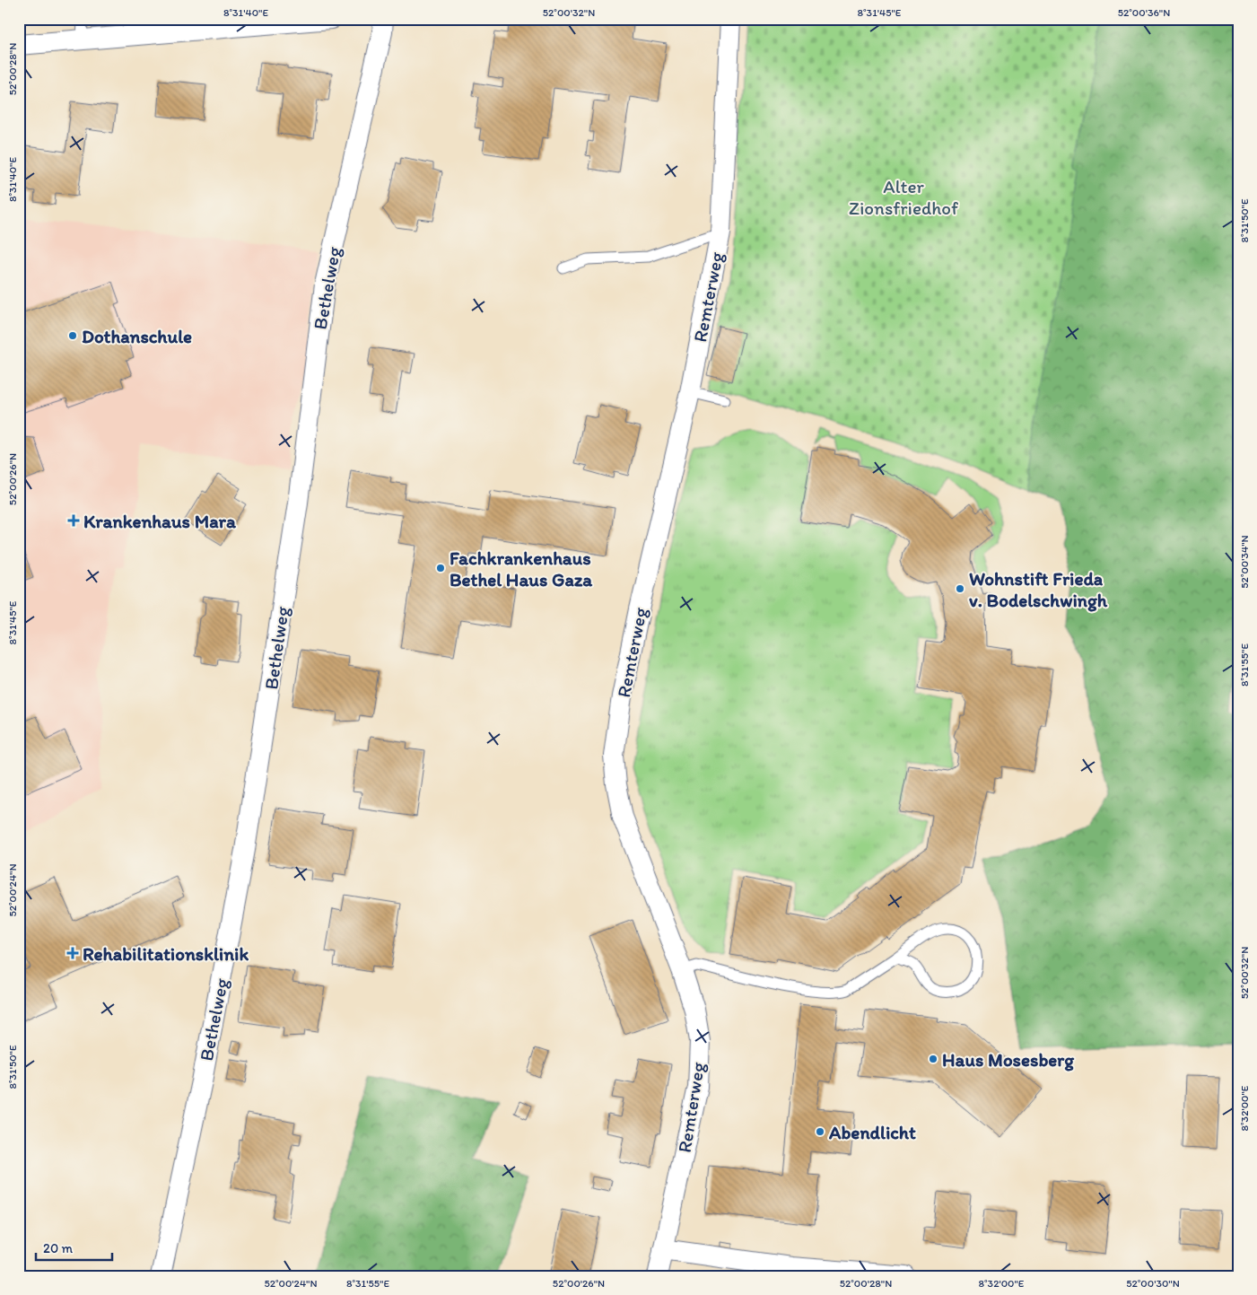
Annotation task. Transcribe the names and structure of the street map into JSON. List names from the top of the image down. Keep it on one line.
{"streets":{"street":["Bethelweg","Remterweg"]},"parks":["Alter Zionsfriedhof"],"places":{"other":["Dothanschule","Fachkrankenhaus Bethel Haus Gaza","Wohnstift Frieda v. Bodelschwingh","Haus Mosesberg","Abendlicht"],"health":["Krankenhaus Mara","Rehabilitationsklinik"]},"scale_bar":"20 m","coordinates":["8°31'40\"E","52°00'32\"N","8°31'45\"E","52°00'36\"N","52°00'28\"N","8°31'50\"E","52°00'26\"N","52°00'34\"N","8°31'55\"E","52°00'24\"N","8°32'00\"E","52°00'30\"N"]}
